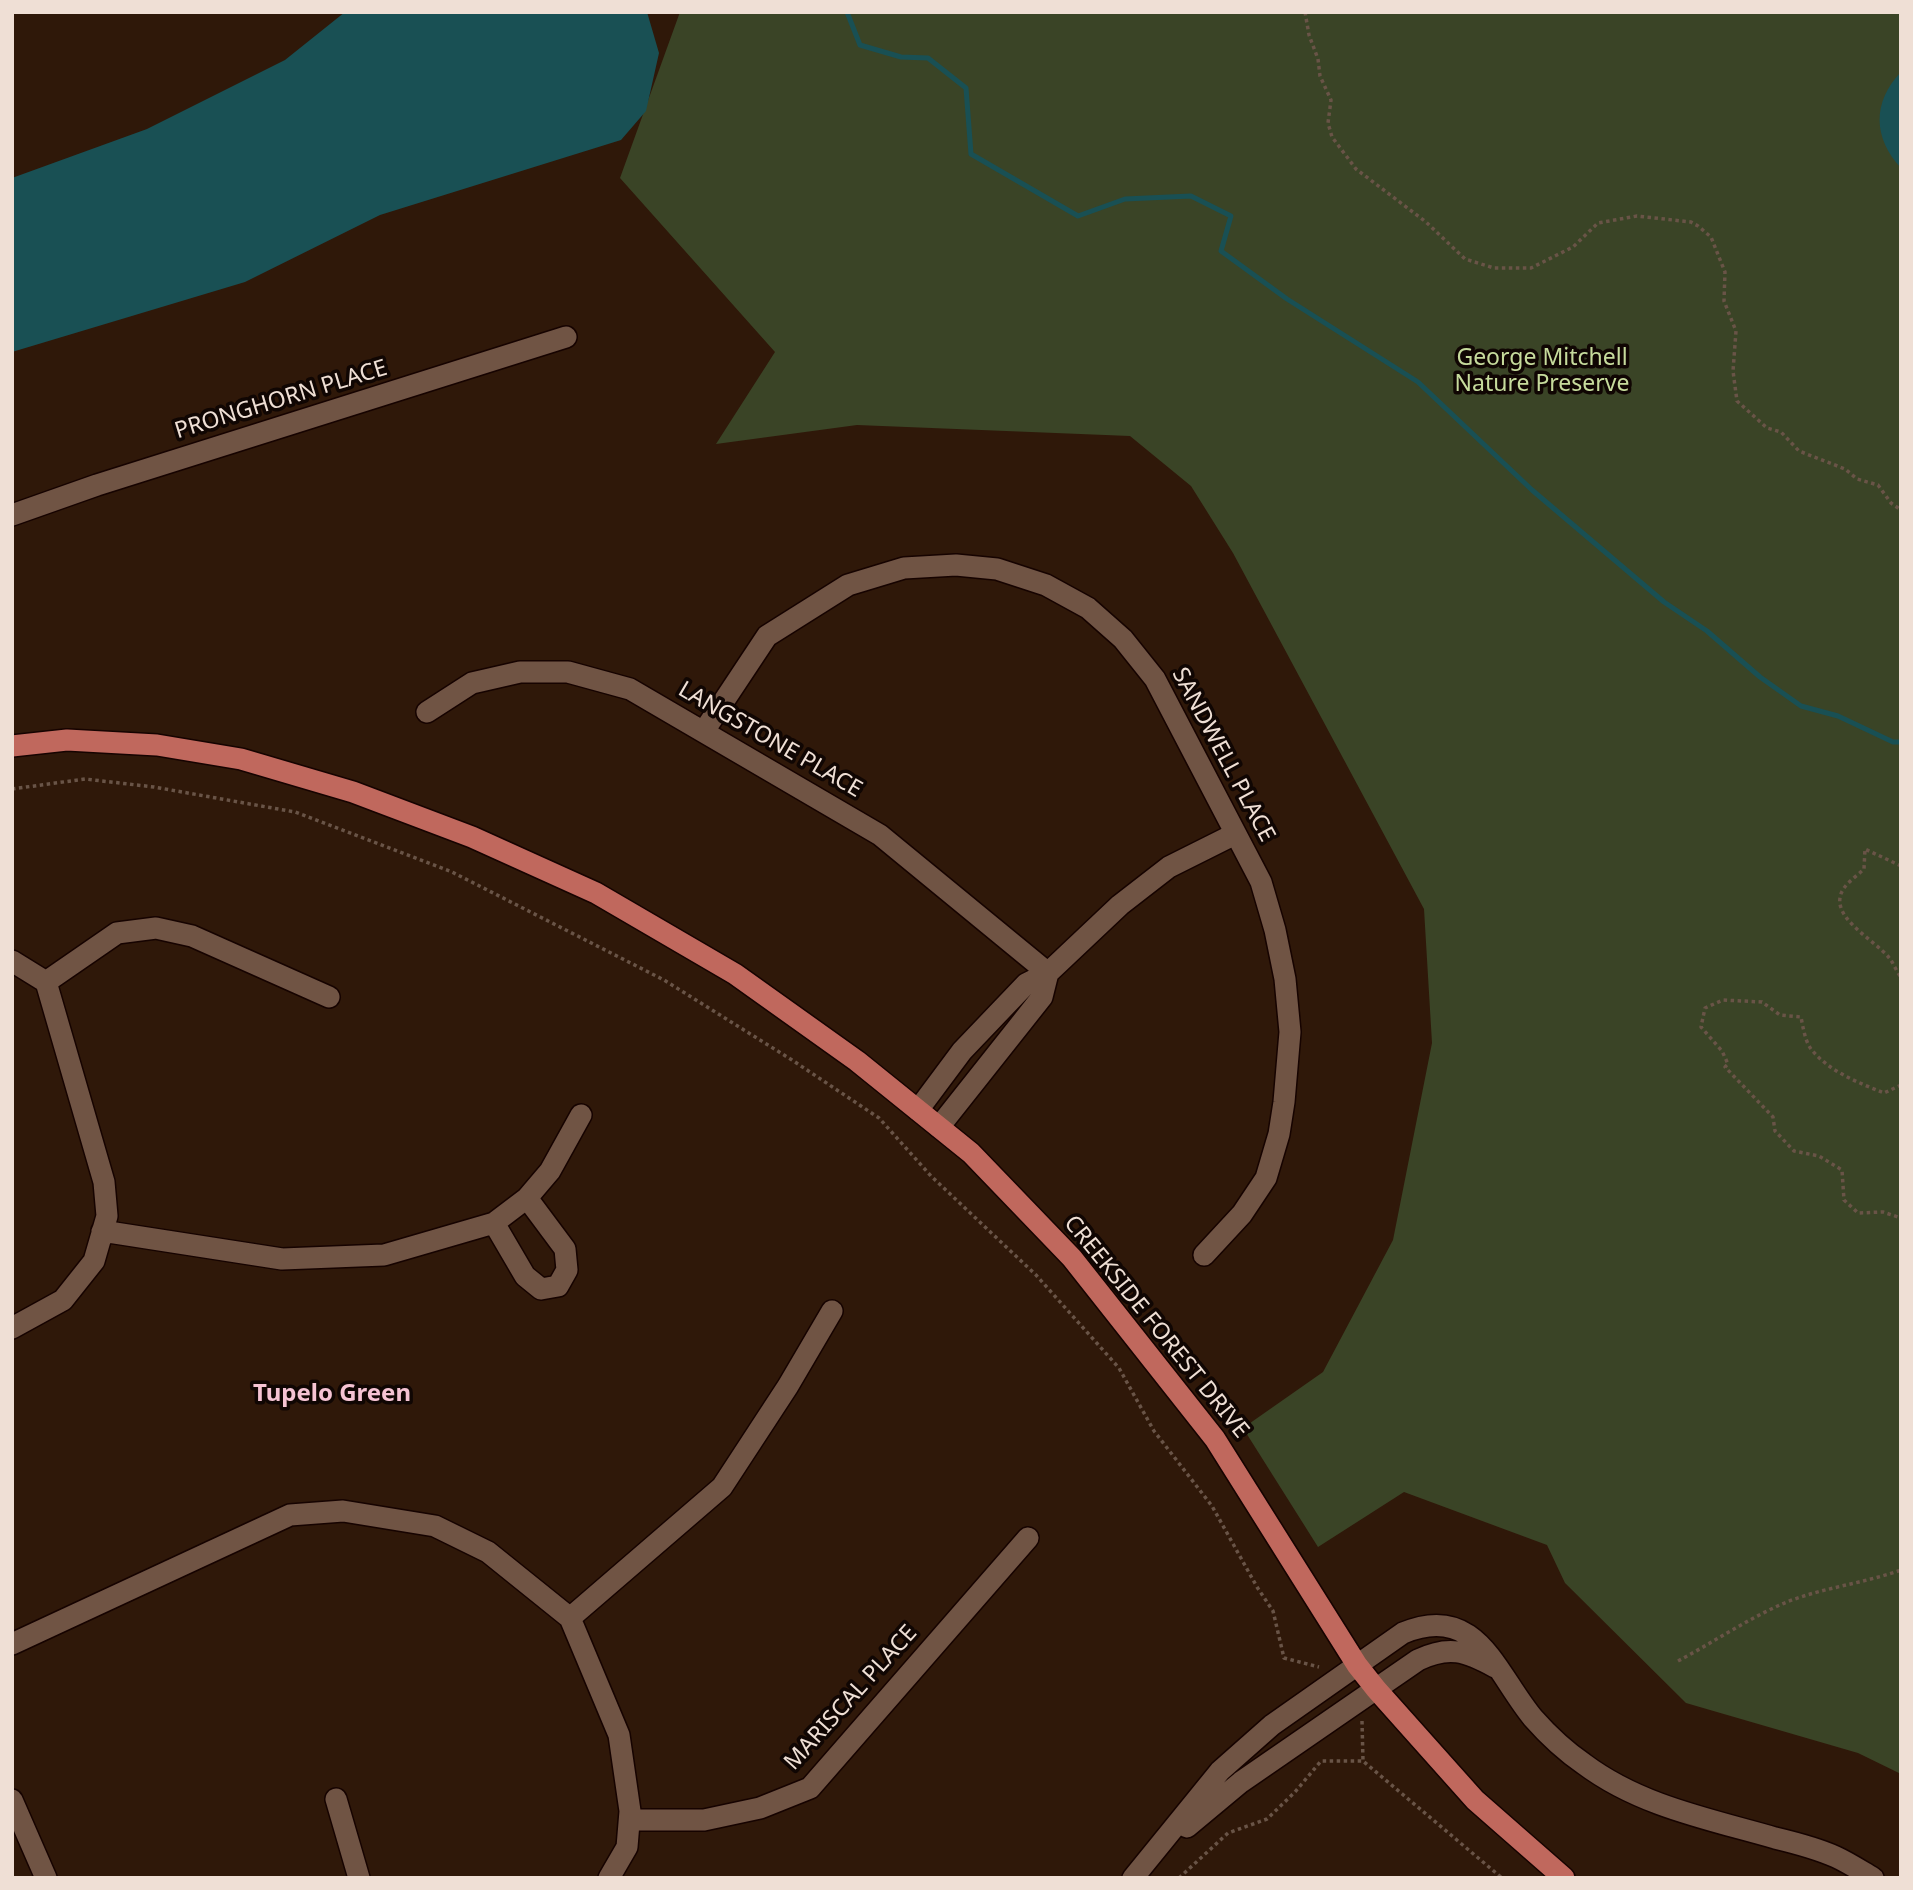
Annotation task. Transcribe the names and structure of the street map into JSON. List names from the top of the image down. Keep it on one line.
{"streets":{"main road":["CREEKSIDE FOREST DRIVE"],"street":["PRONGHORN PLACE","LANGSTONE PLACE","SANDWELL PLACE","MARISCAL PLACE"]},"crossings":[["LANGSTONE PLACE","SANDWELL PLACE"]],"districts":["Tupelo Green"],"parks":["George Mitchell Nature Preserve"]}
